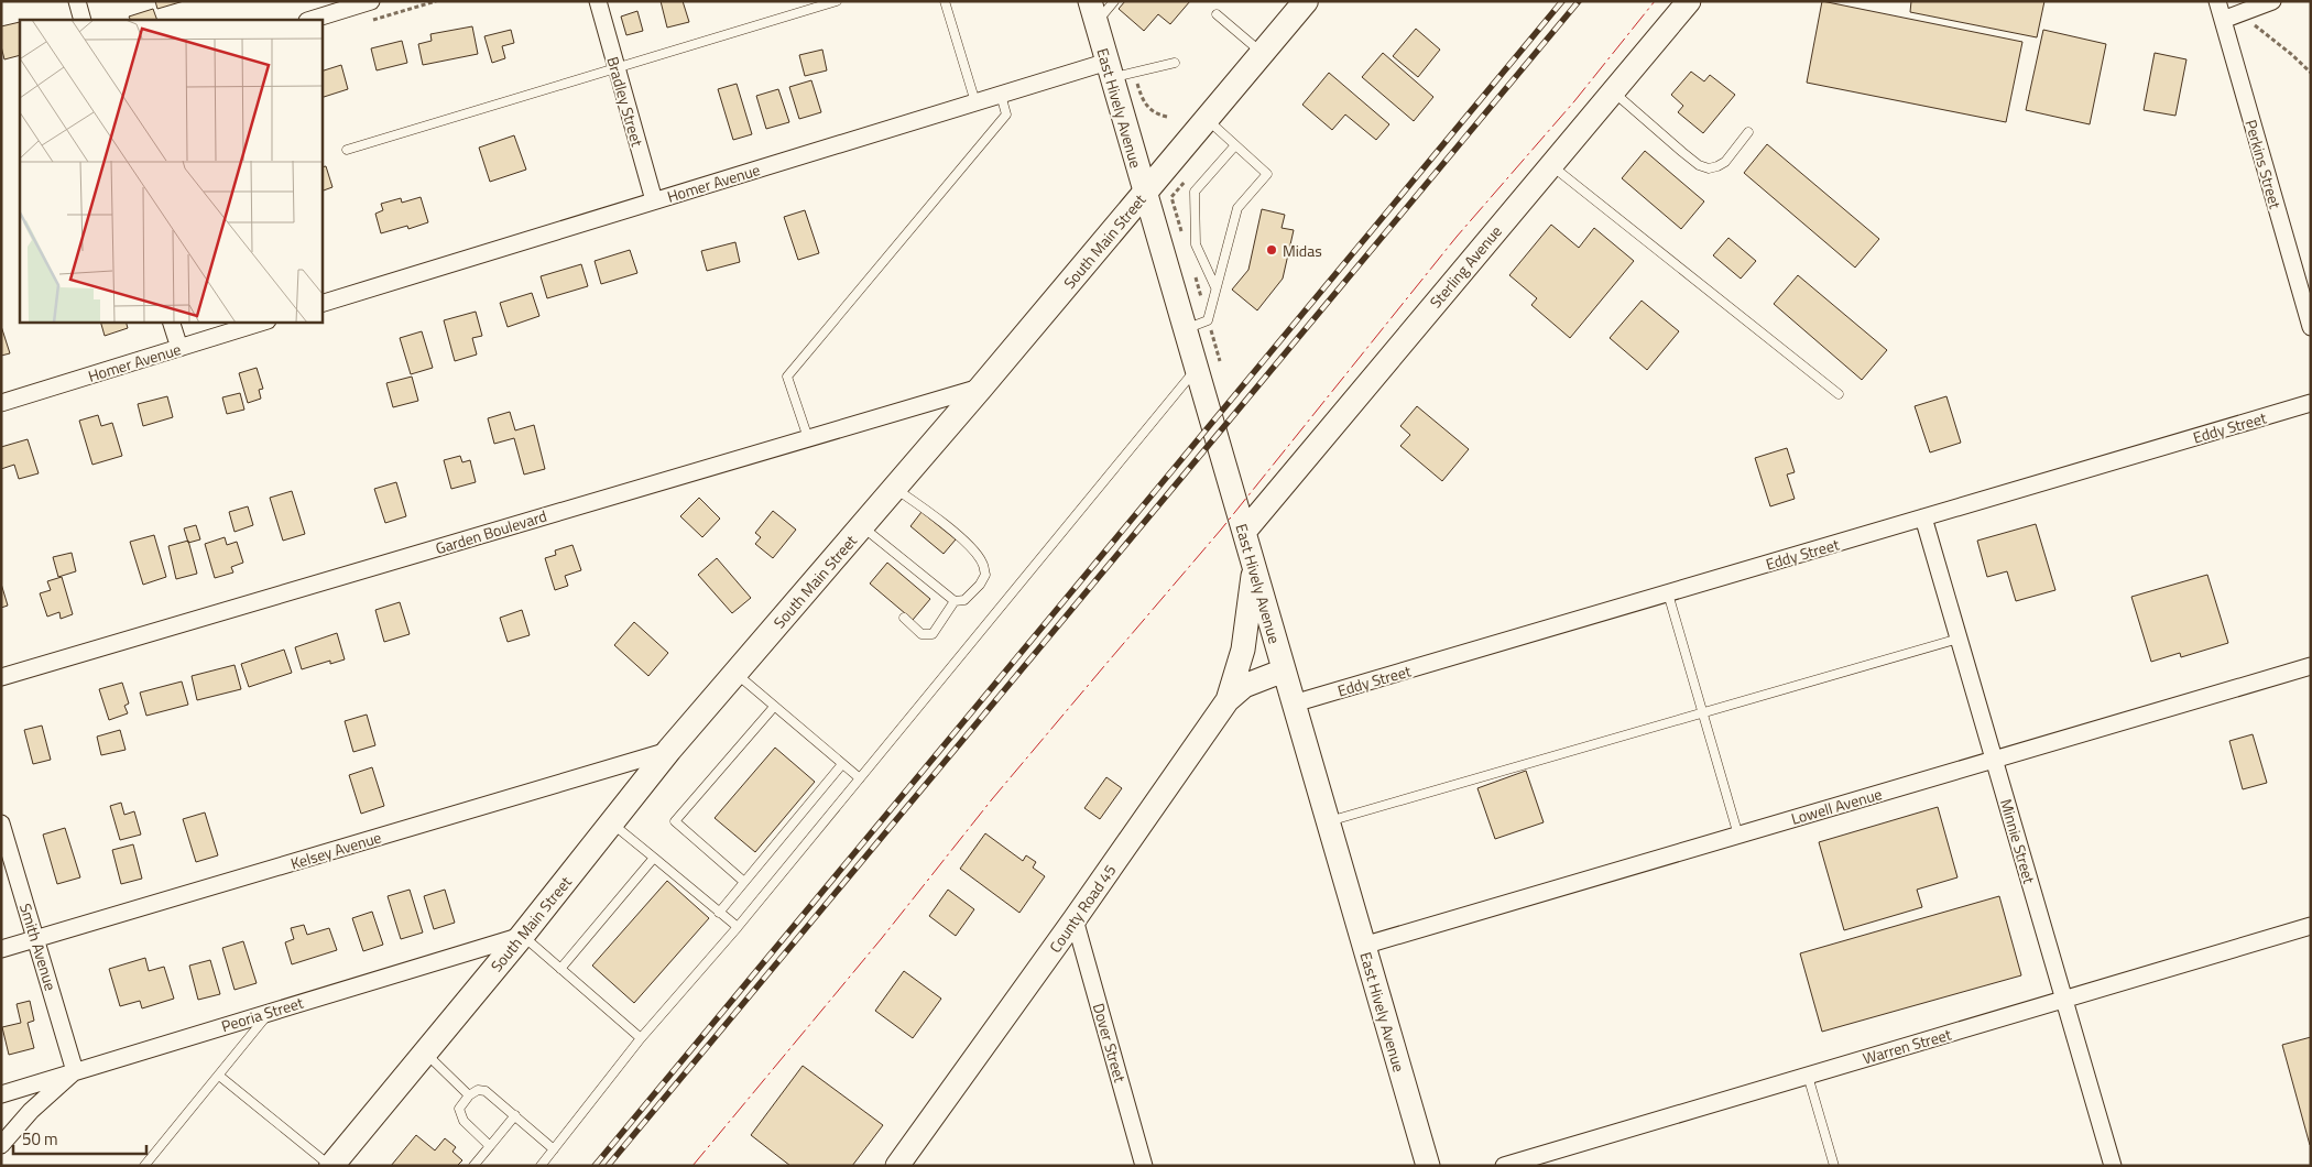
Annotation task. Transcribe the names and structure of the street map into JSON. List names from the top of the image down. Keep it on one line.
{"streets":{"main road":["South Main Street"],"street":["Bradley Street","East Hively Avenue","Perkins Street","Homer Avenue","Sterling Avenue","Eddy Street","Garden Boulevard","Lowell Avenue","Minnie Street","Kelsey Avenue","County Road 45","Smith Avenue","Peoria Street","Dover Street","Warren Street"]},"crossings":[["Bradley Street","Homer Avenue"],["East Hively Avenue","Homer Avenue"],["East Hively Avenue","South Main Street"],["East Hively Avenue","Sterling Avenue"],["East Hively Avenue","Eddy Street"],["East Hively Avenue","Lowell Avenue"],["East Hively Avenue","County Road 45"],["South Main Street","Garden Boulevard"],["South Main Street","Kelsey Avenue"],["South Main Street","Peoria Street"],["Eddy Street","Minnie Street"],["Lowell Avenue","Minnie Street"],["Minnie Street","Warren Street"],["Kelsey Avenue","Smith Avenue"],["County Road 45","Dover Street"],["Smith Avenue","Peoria Street"]],"places":["Midas"],"scale_bar":"50 m"}
